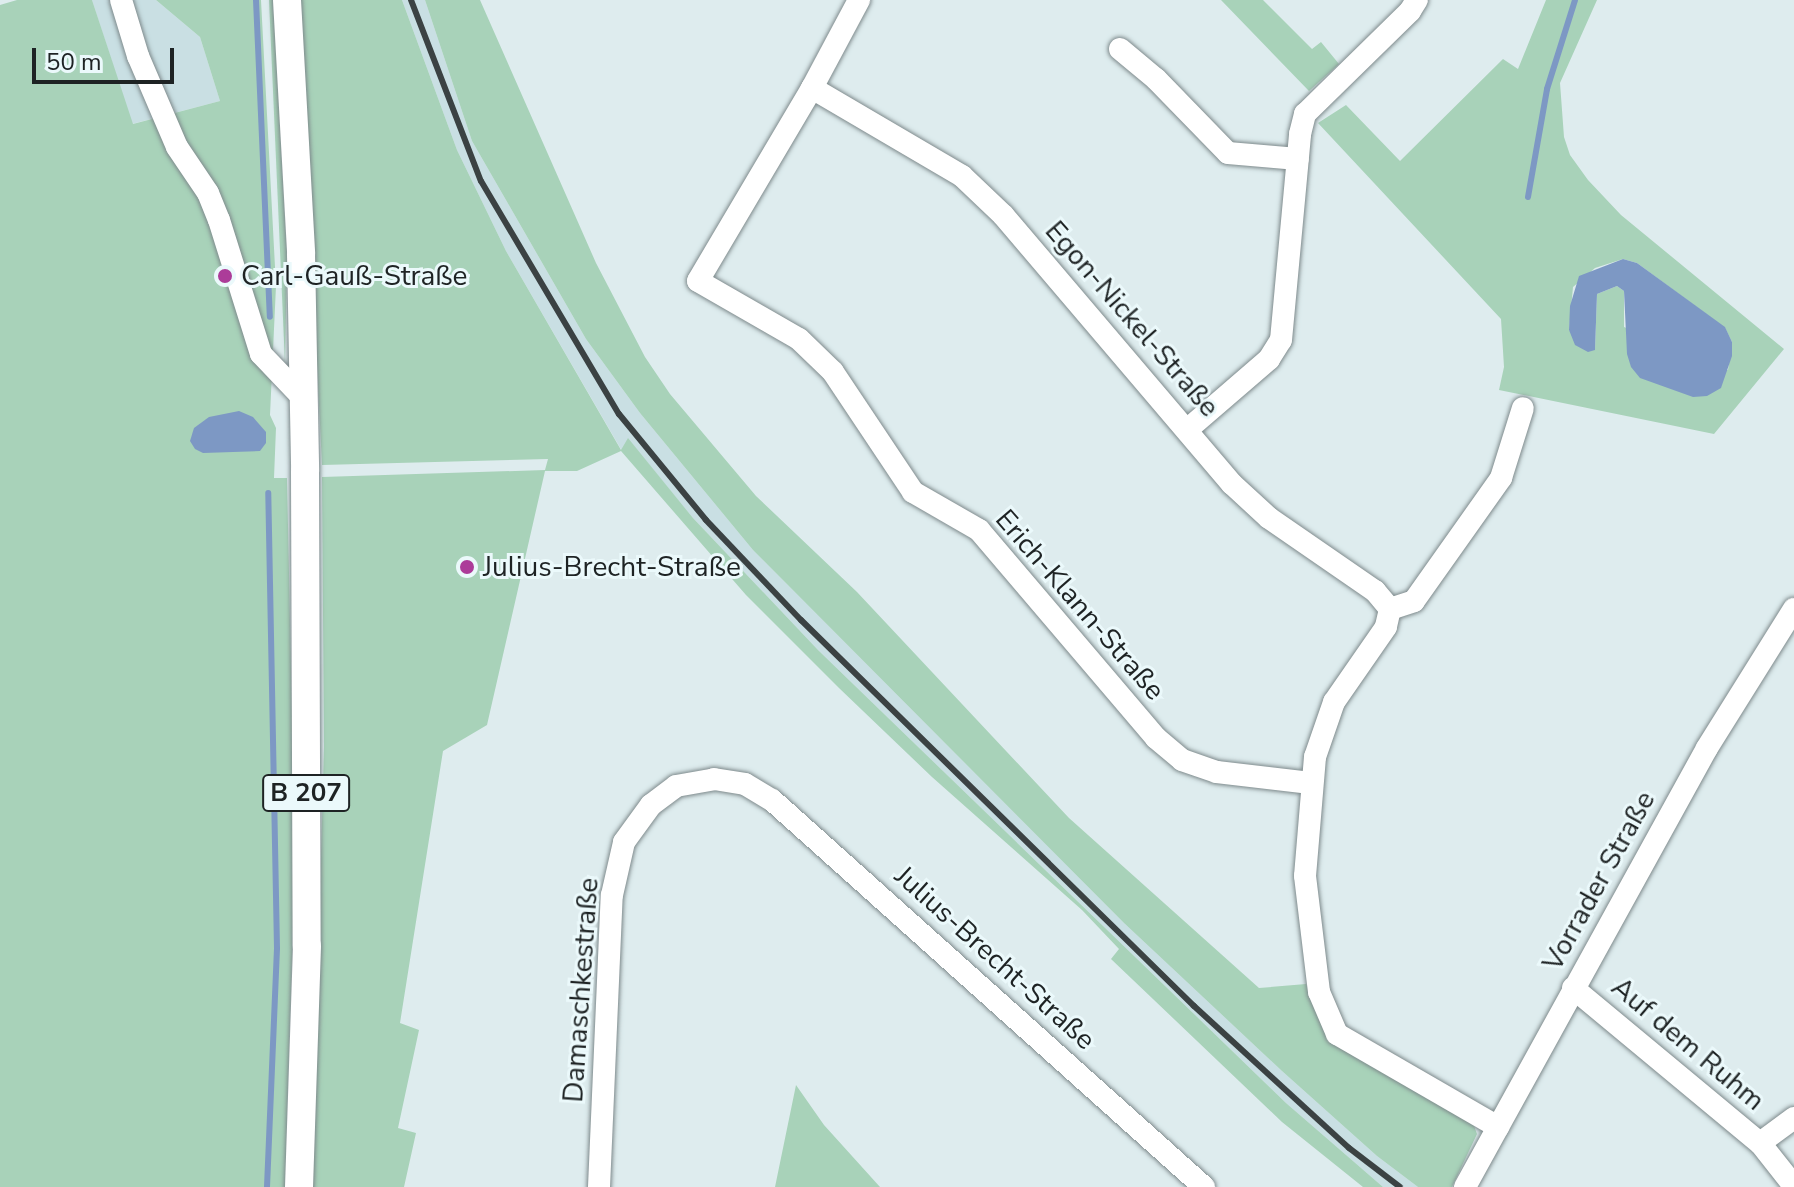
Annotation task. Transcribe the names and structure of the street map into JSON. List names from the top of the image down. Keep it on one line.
{"streets":{"main road":["B 207"],"street":["Egon-Nickel-Straße","Erich-Klann-Straße","Vorrader Straße","Julius-Brecht-Straße","Damaschkestraße","Auf dem Ruhm"]},"crossings":[["Egon-Nickel-Straße","Erich-Klann-Straße"],["Vorrader Straße","Auf dem Ruhm"],["Julius-Brecht-Straße","Damaschkestraße"]],"places":["Carl-Gauß-Straße","Julius-Brecht-Straße"],"scale_bar":"50 m"}
